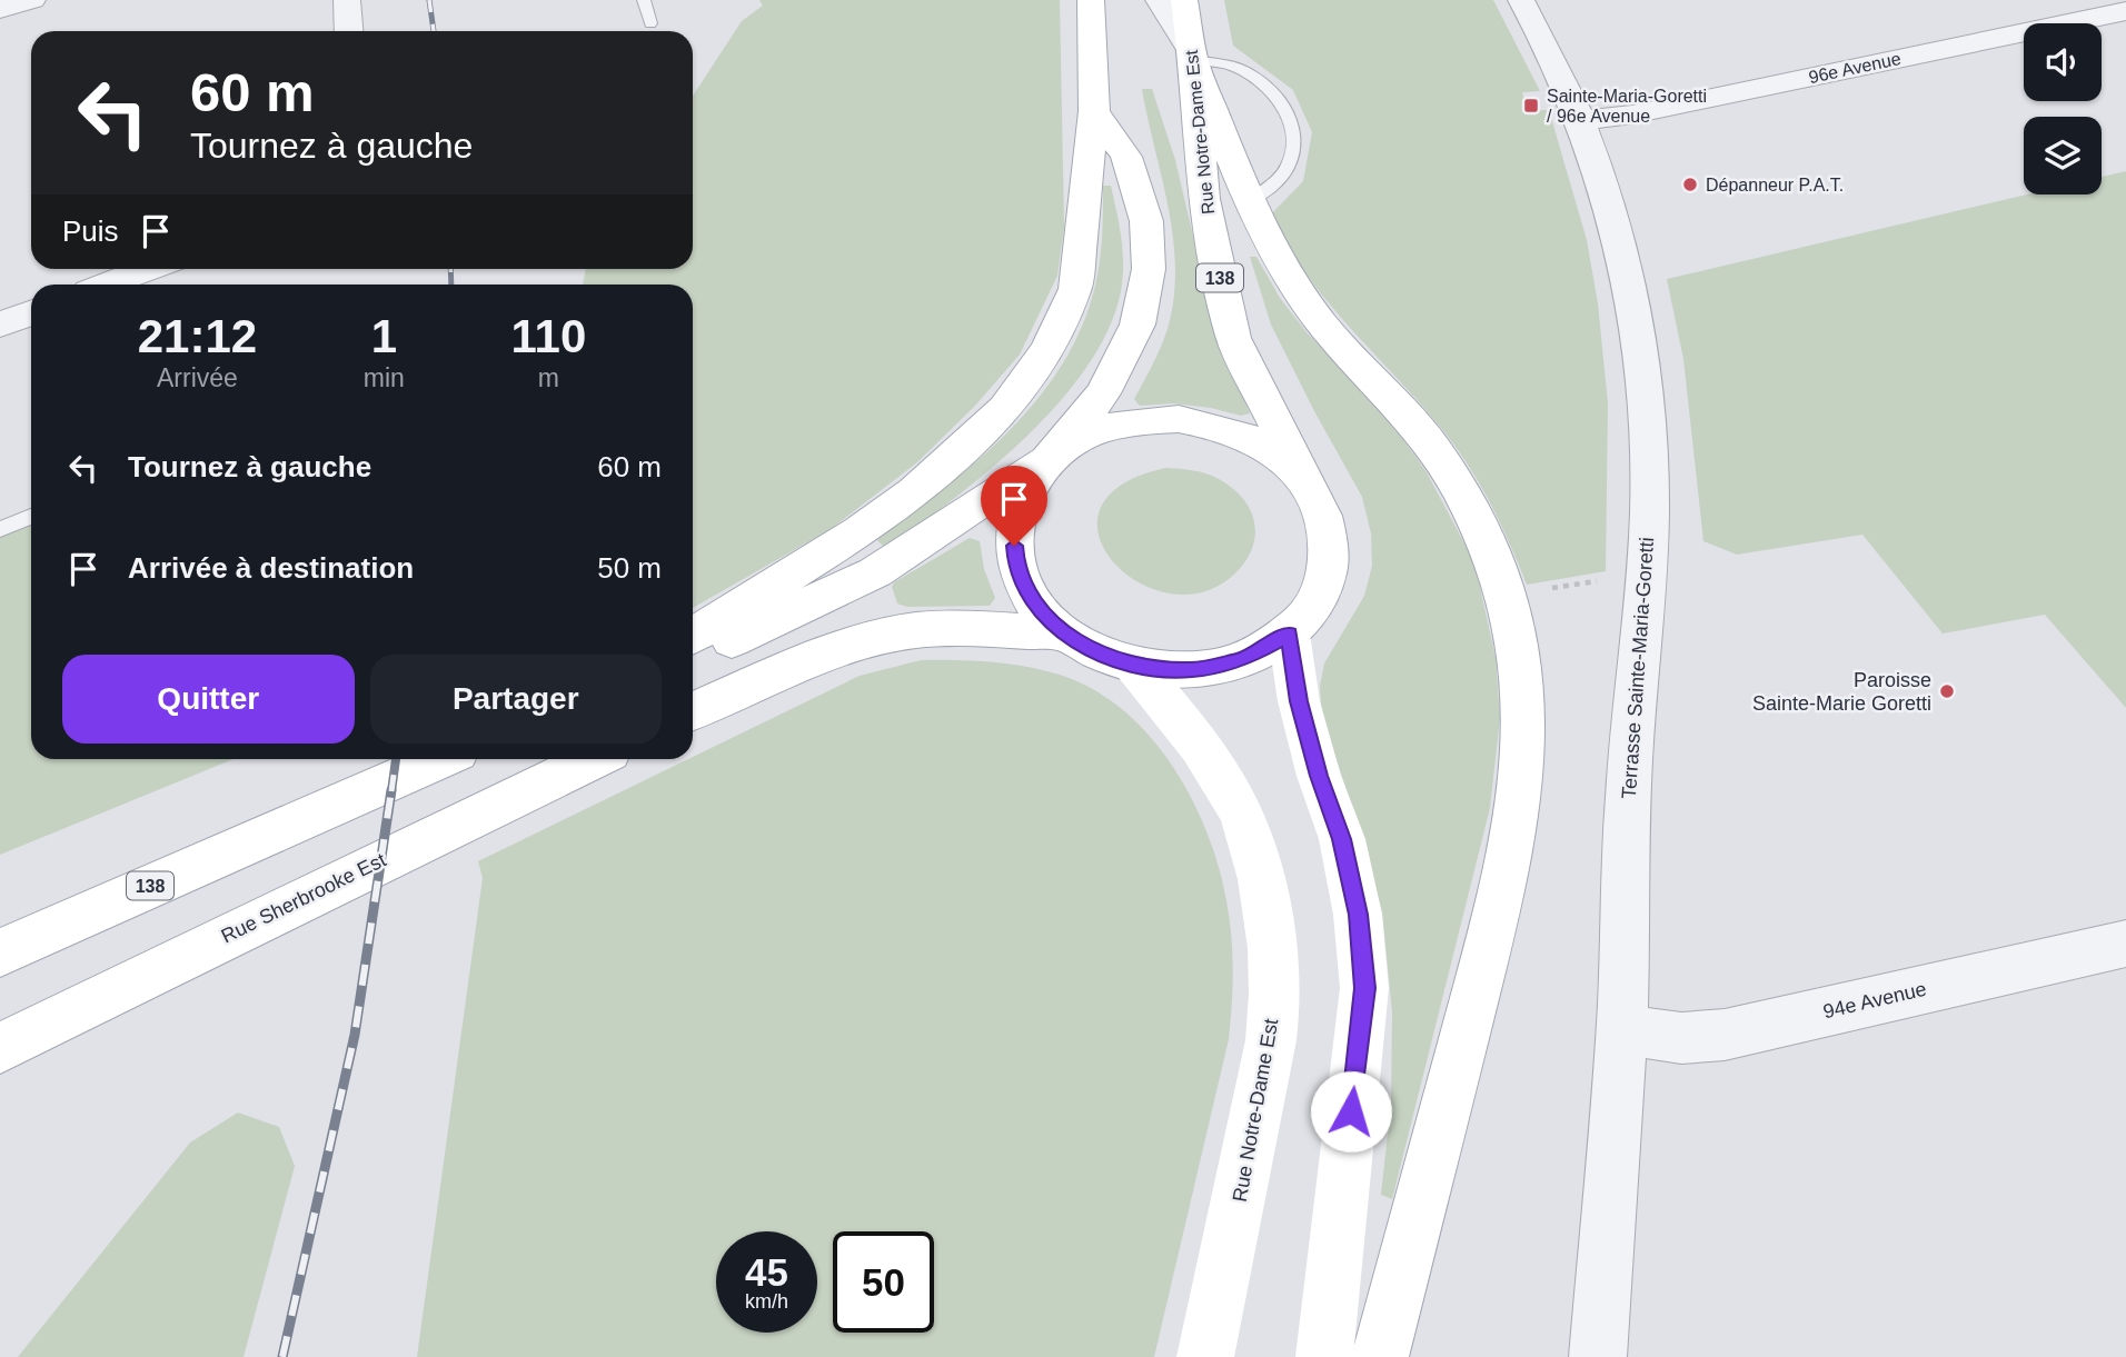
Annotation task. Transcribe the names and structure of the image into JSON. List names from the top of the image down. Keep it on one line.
{"streets":{"main road":["Rue Notre-Dame Est","138","Rue Sherbrooke Est"],"street":["96e Avenue","Terrasse Sainte-Maria-Goretti","94e Avenue"]},"crossings":[["96e Avenue","Terrasse Sainte-Maria-Goretti"],["Rue Notre-Dame Est","138"],["Terrasse Sainte-Maria-Goretti","94e Avenue"]],"places":{"transit":["Sainte-Maria-Goretti / 96e Avenue"],"other":["Dépanneur P.A.T.","Paroisse Sainte-Marie Goretti"]},"page":{"turn":["60 m","Tournez à gauche"],"then":"Puis","eta":["21:12","Arrivée","1","min","110","m"],"list":[{"name":"Tournez à gauche","value":"60 m"},{"name":"Arrivée à destination","value":"50 m"}],"buttons":["Quitter","Partager"],"speed":"45 km/h","limit":"50"}}
